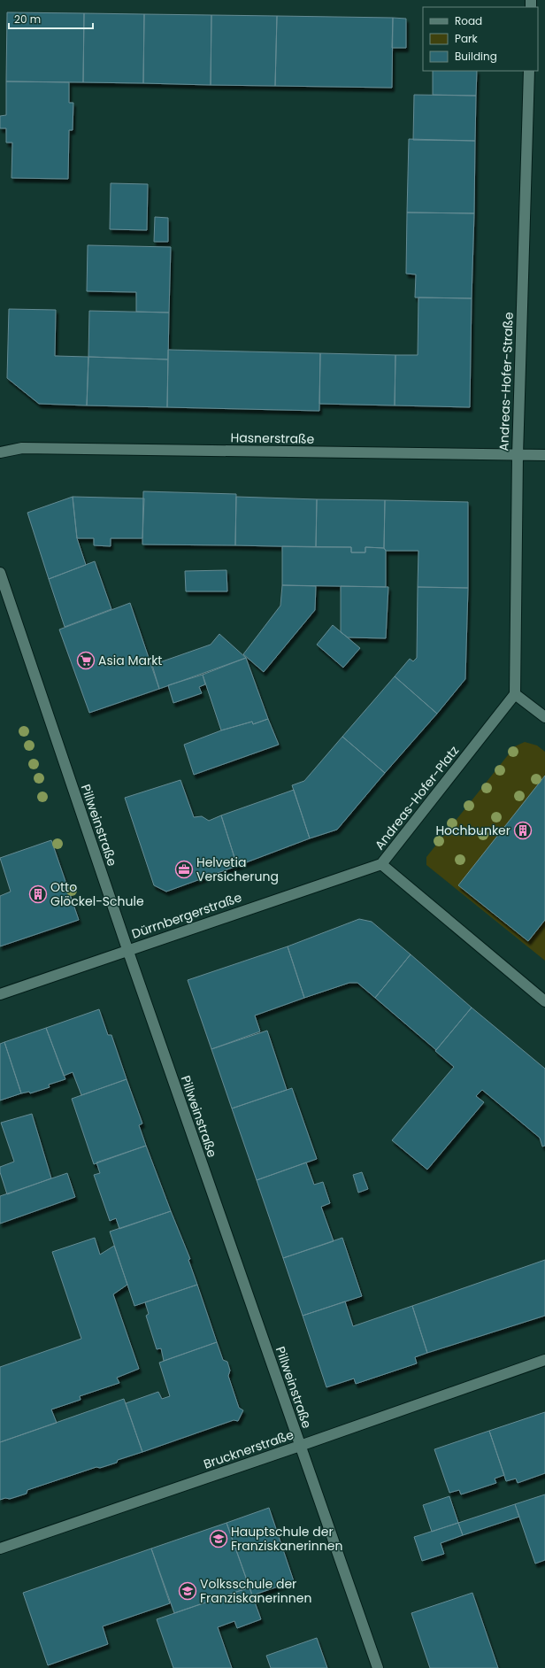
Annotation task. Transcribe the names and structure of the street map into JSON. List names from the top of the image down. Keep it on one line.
{"streets":{"street":["Andreas-Hofer-Straße","Hasnerstraße","Andreas-Hofer-Platz","Pillweinstraße","Dürrnbergerstraße","Brucknerstraße"]},"crossings":[["Andreas-Hofer-Straße","Hasnerstraße"],["Andreas-Hofer-Straße","Andreas-Hofer-Platz"],["Andreas-Hofer-Platz","Dürrnbergerstraße"],["Pillweinstraße","Dürrnbergerstraße"],["Pillweinstraße","Brucknerstraße"]],"places":{"supermarket":["Asia Markt"],"building":["Hochbunker","Otto Glöckel-Schule"],"office":["Helvetia Versicherung"],"school or university":["Hauptschule der Franziskanerinnen","Volksschule der Franziskanerinnen"]},"legend":["Road","Park","Building"],"scale_bar":"20 m"}
